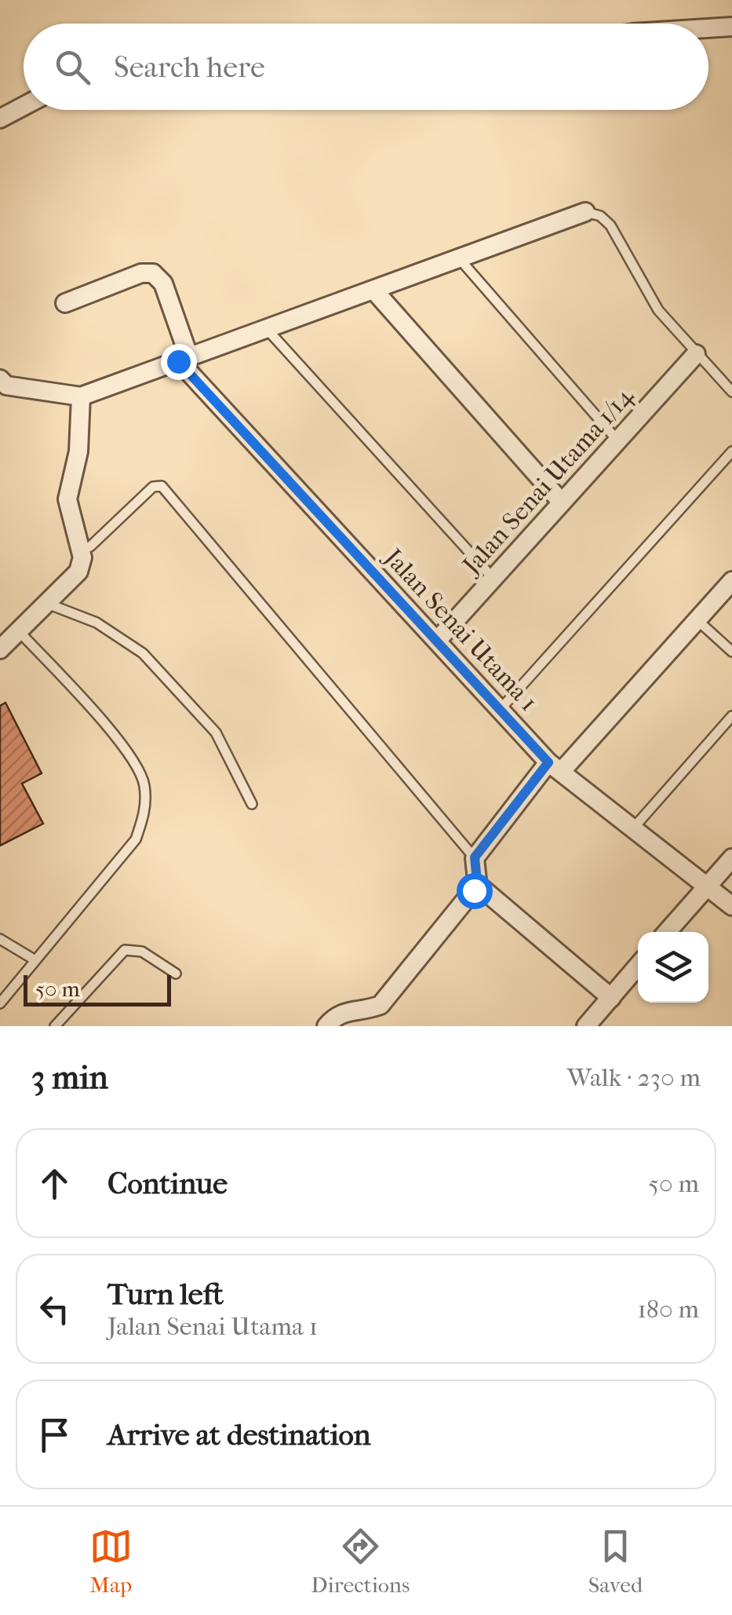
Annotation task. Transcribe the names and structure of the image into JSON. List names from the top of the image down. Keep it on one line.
{"streets":{"street":["Jalan Senai Utama 1/14","Jalan Senai Utama 1"]},"crossings":[["Jalan Senai Utama 1/14","Jalan Senai Utama 1"]],"scale_bar":"50 m","page":{"search":"Search here","scale":"50 m","heading":["3 min","Walk · 230 m"],"list":[["Continue","50 m"],["Turn left","Jalan Senai Utama 1","180 m"],"Arrive at destination"],"nav":["Map","Directions","Saved"]}}
